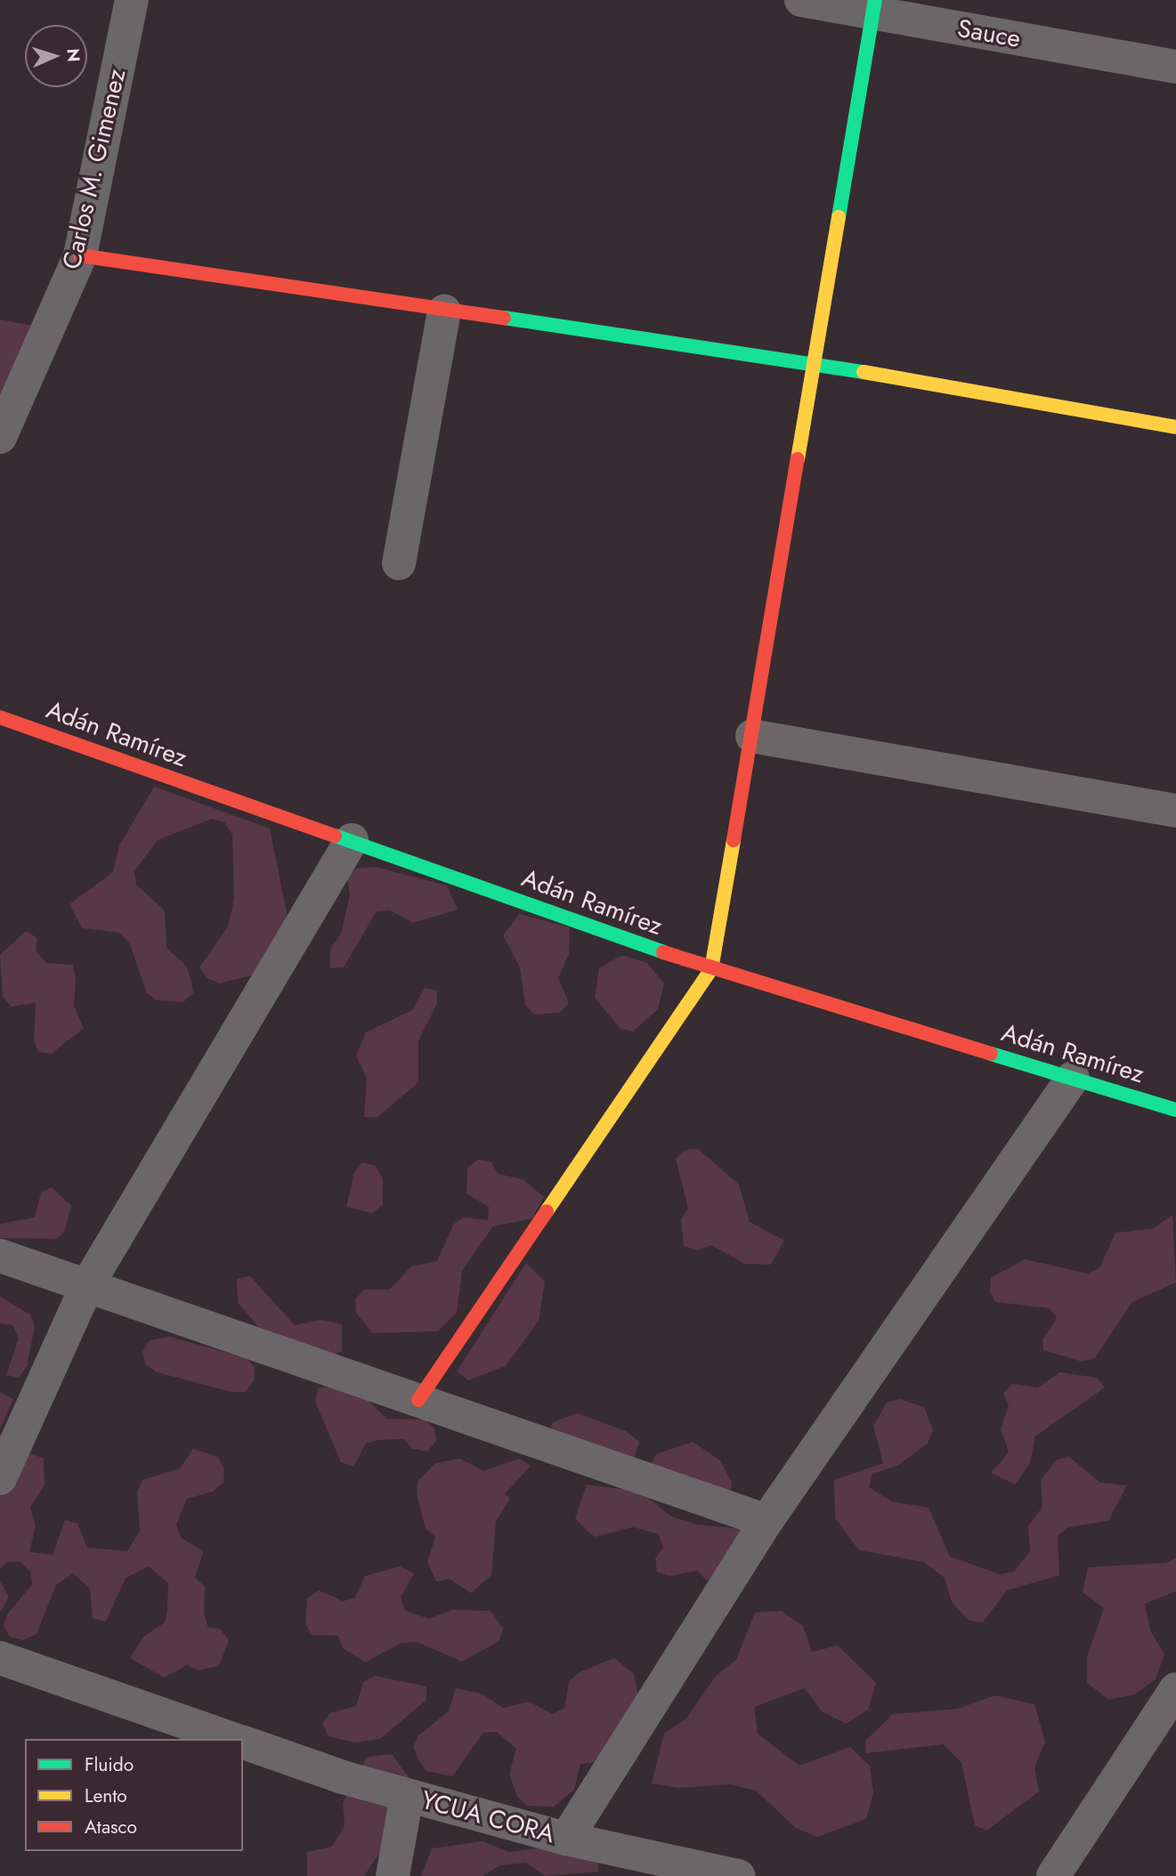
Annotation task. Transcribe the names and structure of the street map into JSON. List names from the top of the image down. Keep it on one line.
{"streets":{"street":["Sauce","Carlos M. Gimenez","Adán Ramírez","YCUA CORA"]},"legend":["Fluido","Lento","Atasco"],"north":"right"}
